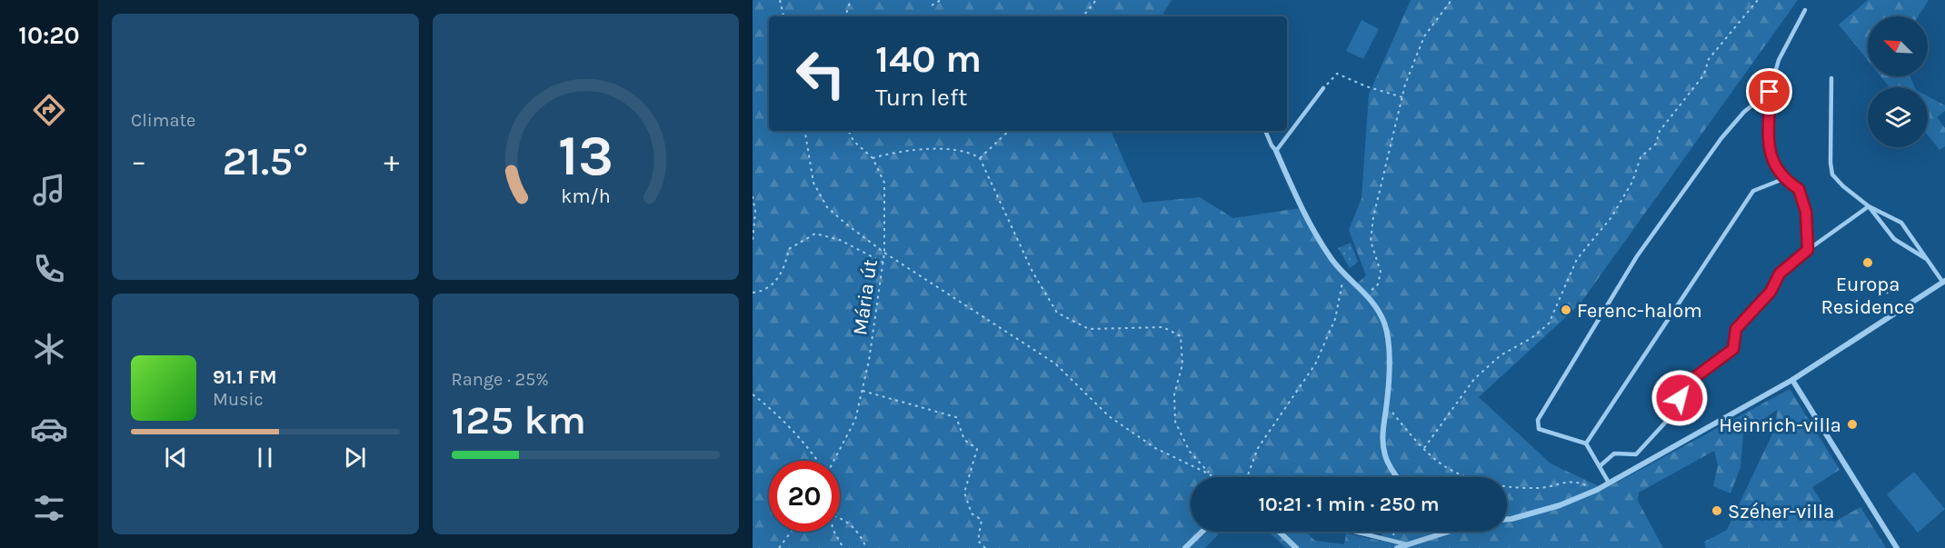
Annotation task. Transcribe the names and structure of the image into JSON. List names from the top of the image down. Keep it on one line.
{"streets":{"path":["Mária út"]},"places":["Europa Residence","Ferenc-halom","Heinrich-villa","Széher-villa"],"north":"top left","page":{"tabs":"10:20","tile":["Climate",["Range · 25%","125 km"]],"turn":["140 m","Turn left"],"heat":["−","21.5°","+"],"song":["91.1 FM","Music"],"limit":"20","trip":"10:21 · 1 min · 250 m","gauge":["13","km/h"]}}
